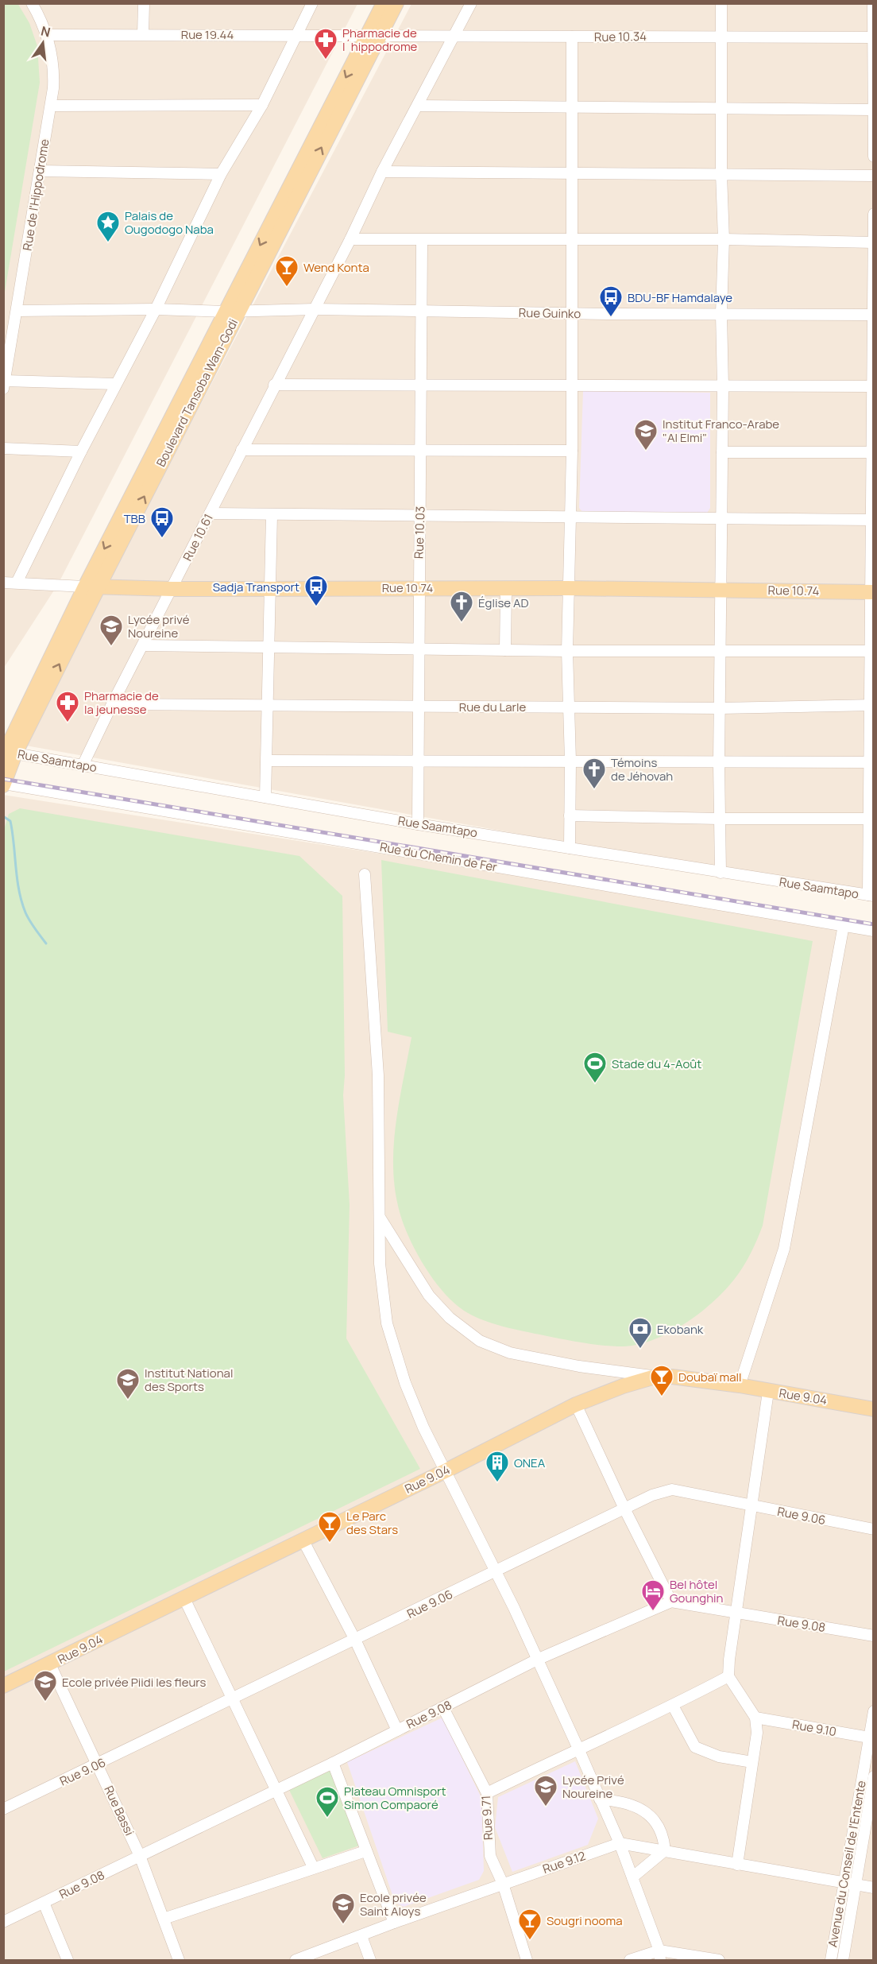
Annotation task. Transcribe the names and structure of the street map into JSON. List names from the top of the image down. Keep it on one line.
{"streets":{"main road":["Boulevard Tansoba Wam-Godi","Rue 10.74","Rue 9.04"],"street":["Rue 19.44","Rue 10.34","Rue de l'Hippodrome","Rue Guinko","Rue 10.03","Rue 10.61","Rue du Larle","Rue Saamtapo","Rue du Chemin de Fer","Rue 9.06","Rue 9.08","Rue 9.10","Rue Bassi","Rue 9.71","Rue 9.12","Avenue du Conseil de l'Entente"]},"crossings":[["Rue 19.44","Rue 10.34"],["Rue 19.44","Rue de l'Hippodrome"],["Rue 19.44","Boulevard Tansoba Wam-Godi"],["Rue 10.34","Boulevard Tansoba Wam-Godi"],["Rue 10.34","Rue 10.61"],["Rue de l'Hippodrome","Rue Guinko"],["Rue Guinko","Boulevard Tansoba Wam-Godi"],["Rue Guinko","Rue 10.03"],["Rue Guinko","Rue 10.61"],["Boulevard Tansoba Wam-Godi","Rue 10.74"],["Boulevard Tansoba Wam-Godi","Rue Saamtapo"],["Boulevard Tansoba Wam-Godi","Rue du Chemin de Fer"],["Rue 10.03","Rue 10.74"],["Rue 10.03","Rue du Larle"],["Rue 10.03","Rue Saamtapo"],["Rue 10.61","Rue 10.74"],["Rue 10.61","Rue du Larle"],["Rue 10.61","Rue Saamtapo"],["Rue 9.04","Rue Bassi"],["Rue 9.06","Rue Bassi"],["Rue 9.08","Rue Bassi"],["Rue 9.08","Rue 9.71"],["Rue 9.10","Avenue du Conseil de l'Entente"],["Rue 9.71","Rue 9.12"],["Rue 9.12","Avenue du Conseil de l'Entente"]],"places":{"pharmacy":["Pharmacie de l´hippodrome","Pharmacie de la jeunesse"],"place":["Palais de Ougodogo Naba"],"bar":["Wend Konta","Doubaï mall","Le Parc des Stars","Sougri nooma"],"bus stop":["BDU-BF Hamdalaye","TBB","Sadja Transport"],"school or university":["Institut Franco-Arabe \"Al Elmi\"","Lycée privé Noureine","Institut National des Sports","Ecole privée Piidi les fleurs","Lycée Privé Noureine","Ecole privée Saint Aloys"],"church":["Église AD","Témoins de Jéhovah"],"sports":["Stade du 4-Août","Plateau Omnisport Simon Compaoré"],"bank":["Ekobank"],"building":["ONEA"],"hotel":["Bel hôtel Gounghin"]},"north":"top"}
